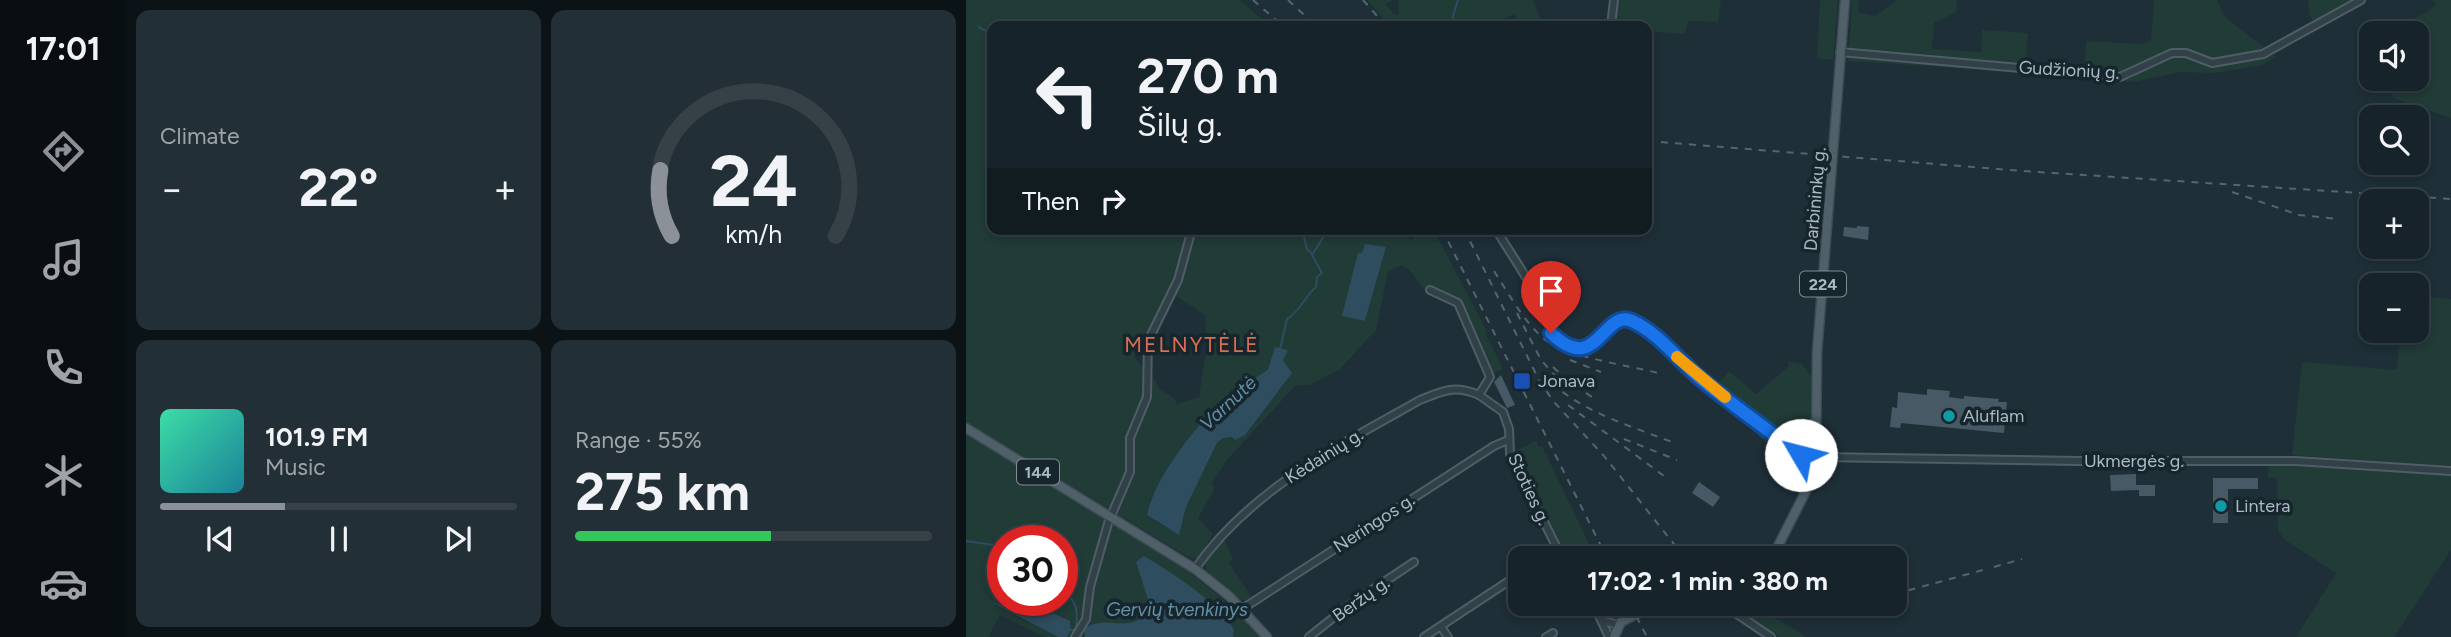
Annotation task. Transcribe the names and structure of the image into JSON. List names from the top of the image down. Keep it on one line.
{"streets":{"main road":["Darbininkų g.","224","144"],"street":["Gudžionių g.","Kėdainių g.","Ukmergės g.","Stoties g.","Neringos g.","Beržų g."]},"crossings":[["Gudžionių g.","Darbininkų g."],["Darbininkų g.","Ukmergės g."],["Kėdainių g.","144"],["Kėdainių g.","Stoties g."],["144","Neringos g."],["Stoties g.","Neringos g."]],"districts":["MELNYTĖLĖ"],"water":["Varnutė","Gervių tvenkinys"],"places":{"transit":["Jonava"],"other":["Aluflam","Lintera"]},"page":{"tabs":"17:01","tile":["Climate",["Range · 55%","275 km"]],"map_buttons":["+","−"],"turn":["270 m","Šilų g."],"heat":["−","22°","+"],"then":"Then","song":["101.9 FM","Music"],"limit":"30","trip":"17:02 · 1 min · 380 m","gauge":["24","km/h"]}}
